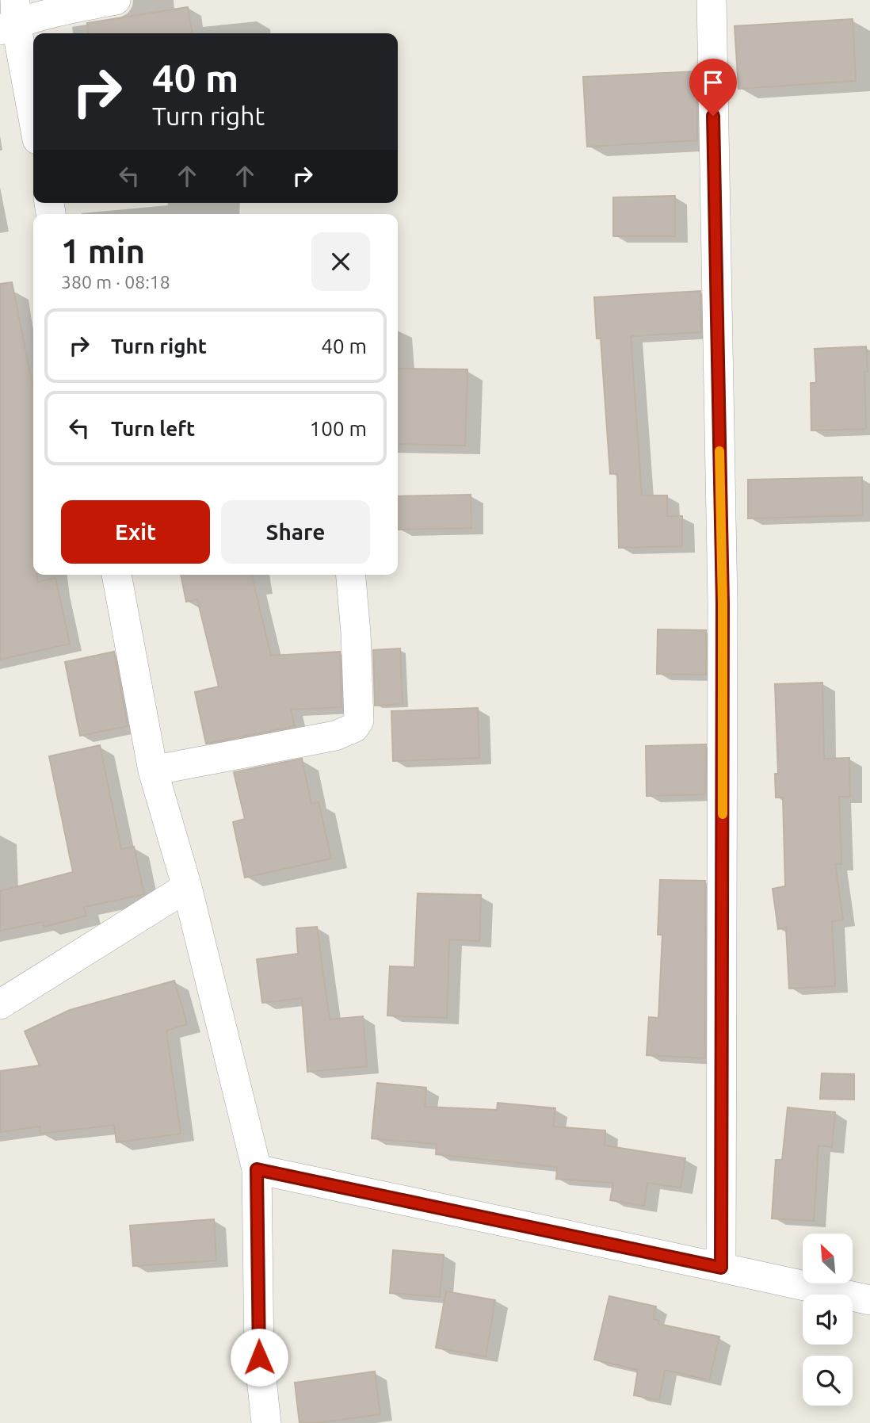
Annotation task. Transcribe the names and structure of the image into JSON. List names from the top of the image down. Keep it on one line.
{"north":"top left","page":{"turn":["40 m","Turn right"],"heading":["1 min","380 m · 08:18"],"list":[{"name":"Turn right","value":"40 m"},{"name":"Turn left","value":"100 m"}],"buttons":["Exit","Share"]}}
